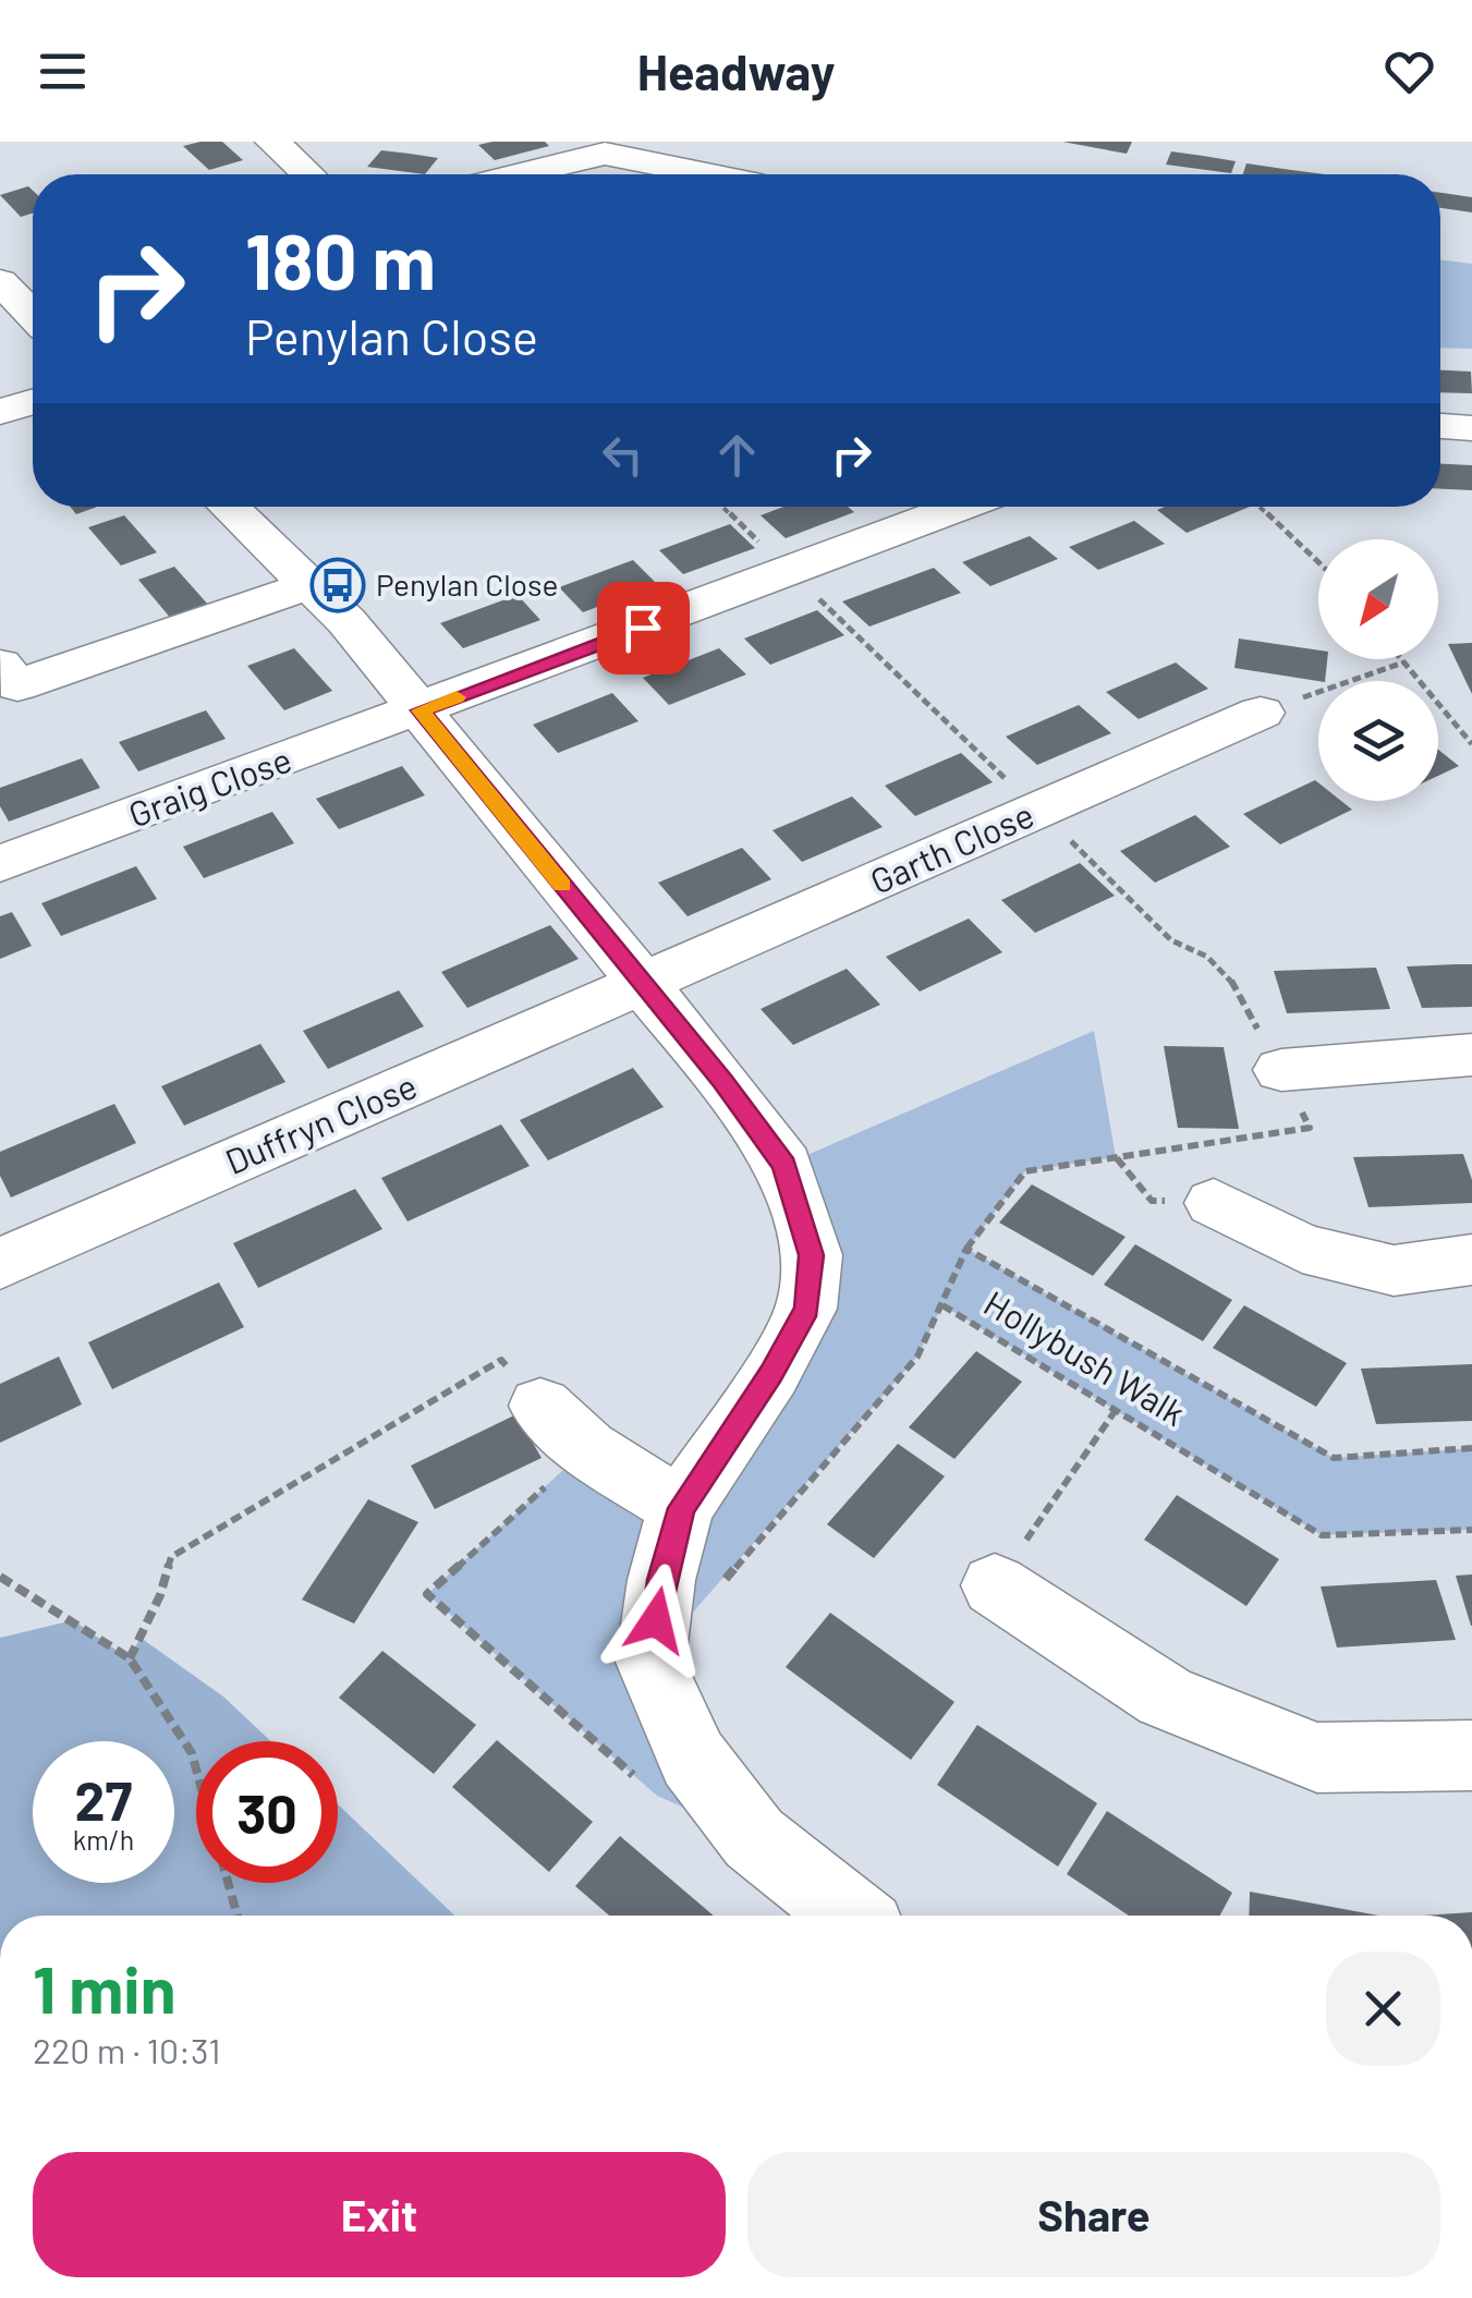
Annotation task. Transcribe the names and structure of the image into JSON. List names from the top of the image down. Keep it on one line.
{"streets":{"street":["Graig Close","Garth Close","Duffryn Close"],"path":["Hollybush Walk"]},"crossings":[["Garth Close","Duffryn Close"]],"places":{"bus stop":["Penylan Close"]},"north":"bottom left","page":{"header":"Headway","turn":["180 m","Penylan Close"],"speed":"27 km/h","limit":"30","heading":["1 min","220 m · 10:31"],"buttons":["Exit","Share"]}}
